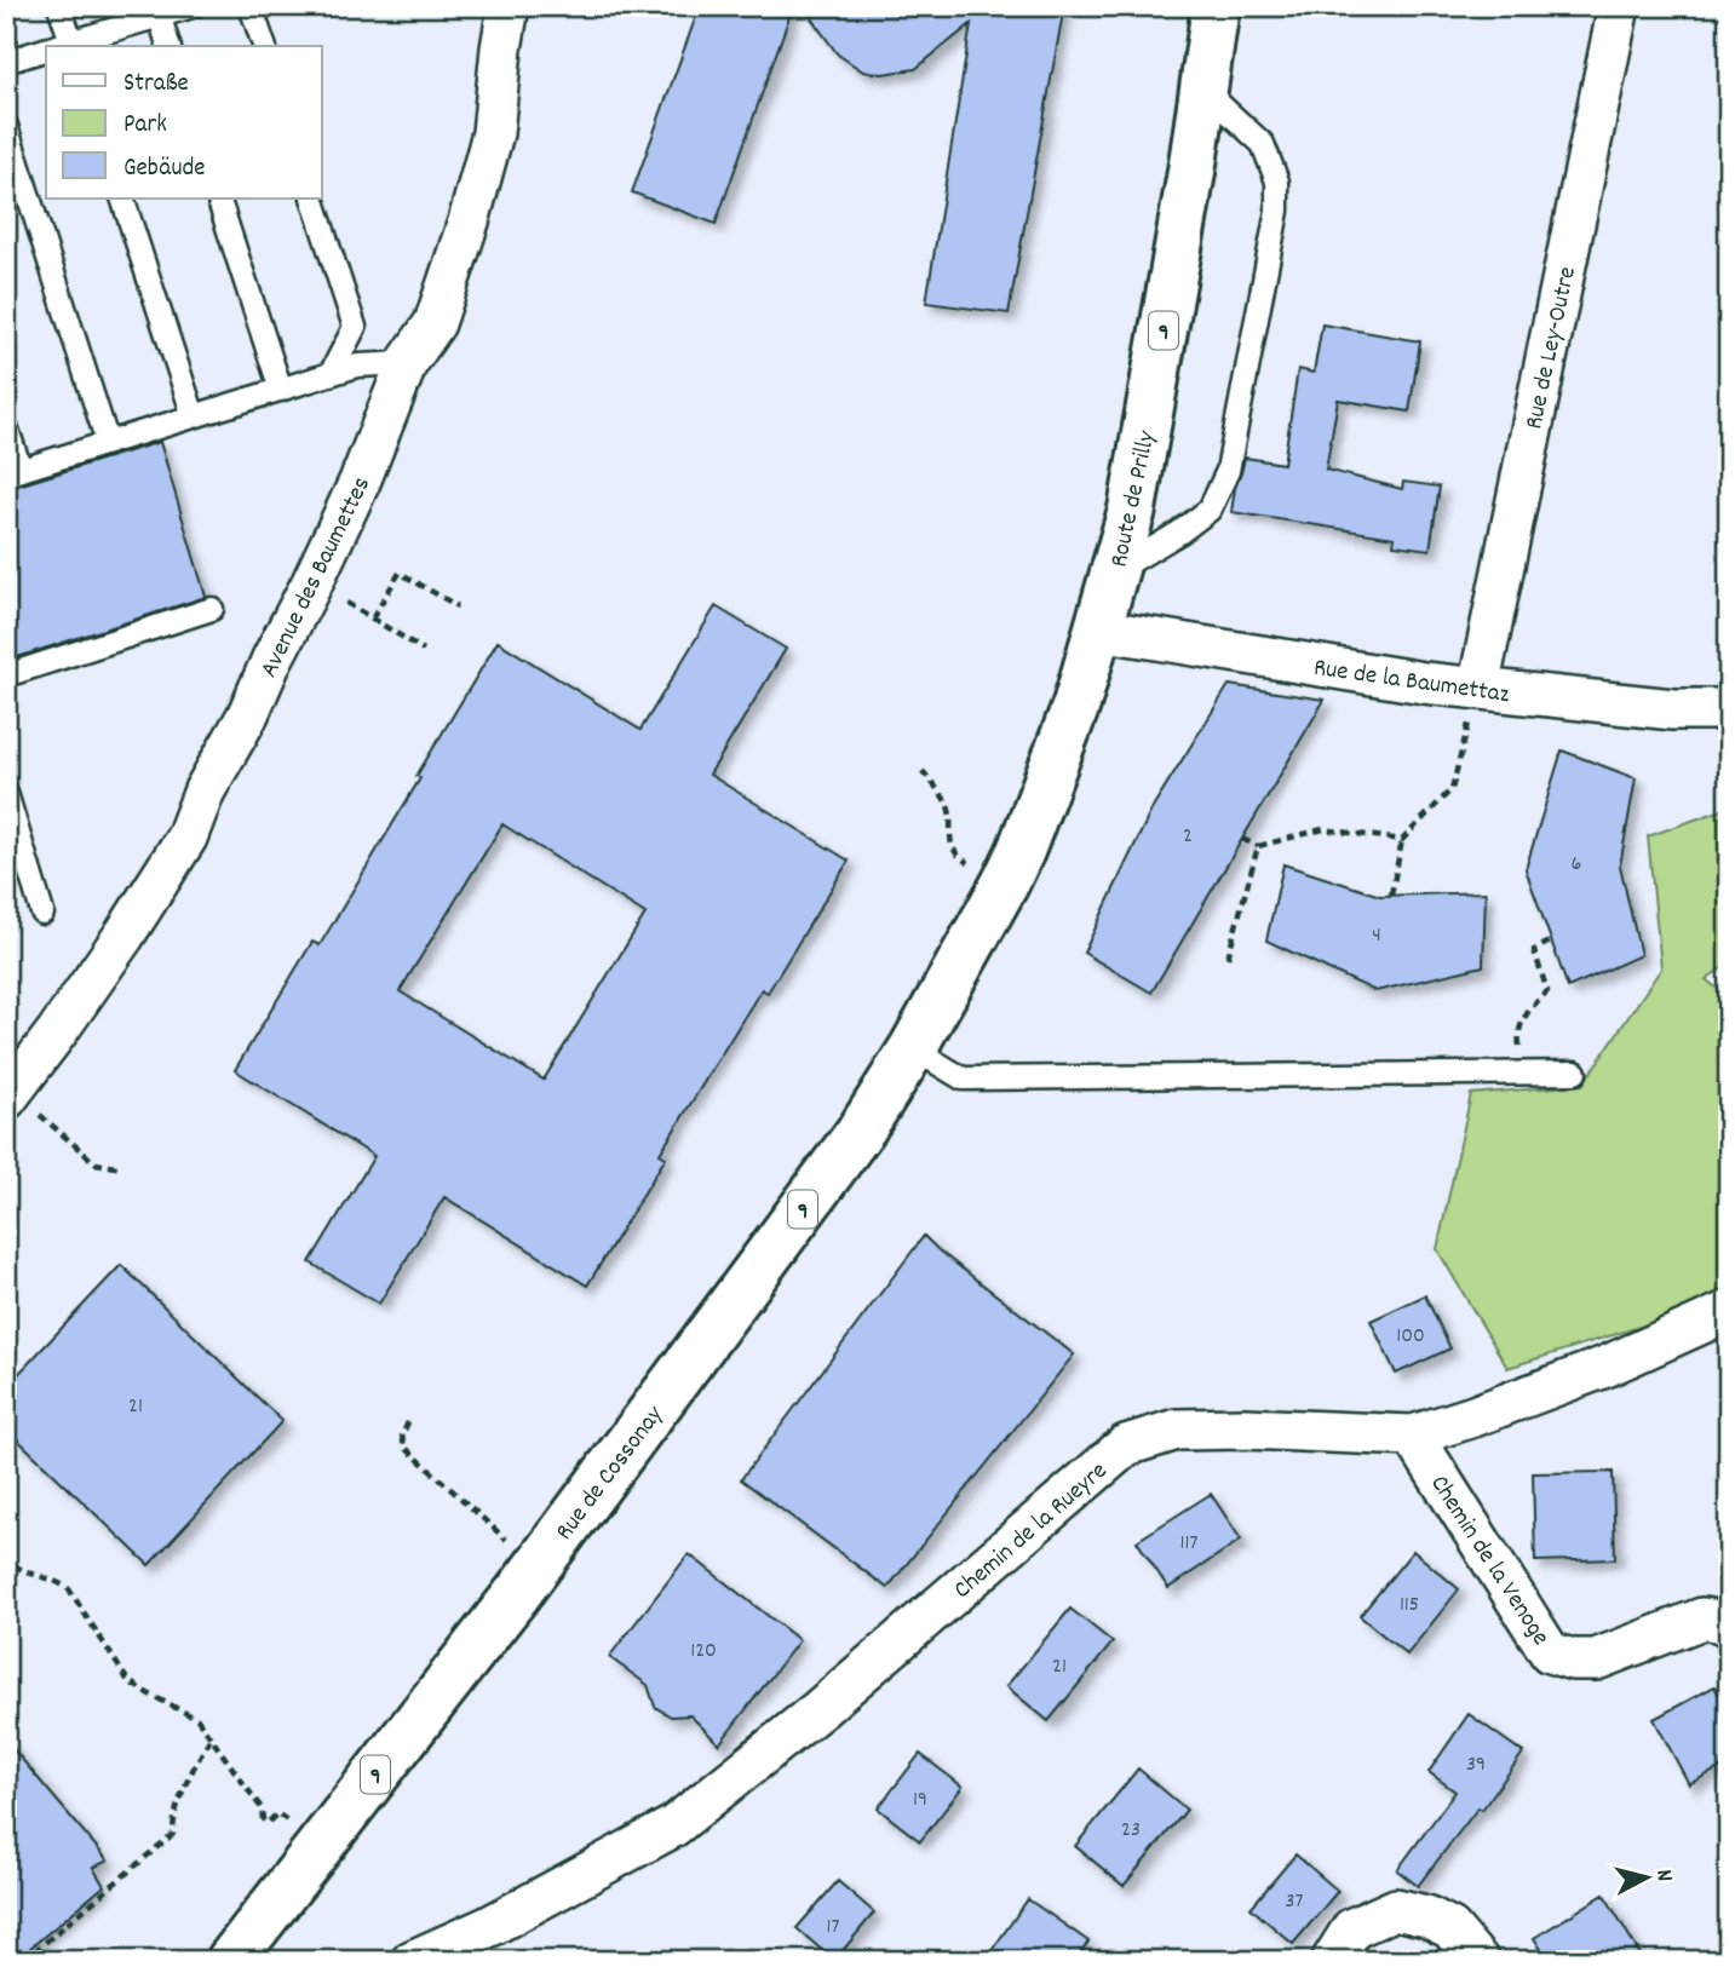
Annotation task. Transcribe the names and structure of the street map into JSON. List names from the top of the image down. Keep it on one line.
{"streets":{"main road":["9","Route de Prilly","Rue de Cossonay"],"street":["Rue de Ley-Outre","Avenue des Baumettes","Rue de la Baumettaz","Chemin de la Rueyre","Chemin de la Venoge"]},"crossings":[["Rue de Ley-Outre","Rue de la Baumettaz"],["Route de Prilly","Rue de la Baumettaz"],["Route de Prilly","Rue de Cossonay"],["Chemin de la Rueyre","Chemin de la Venoge"]],"house_numbers":["2","6","4","100","21","117","115","120","21","39","19","23","37","17"],"legend":["Straße","Park","Gebäude"],"north":"right"}
